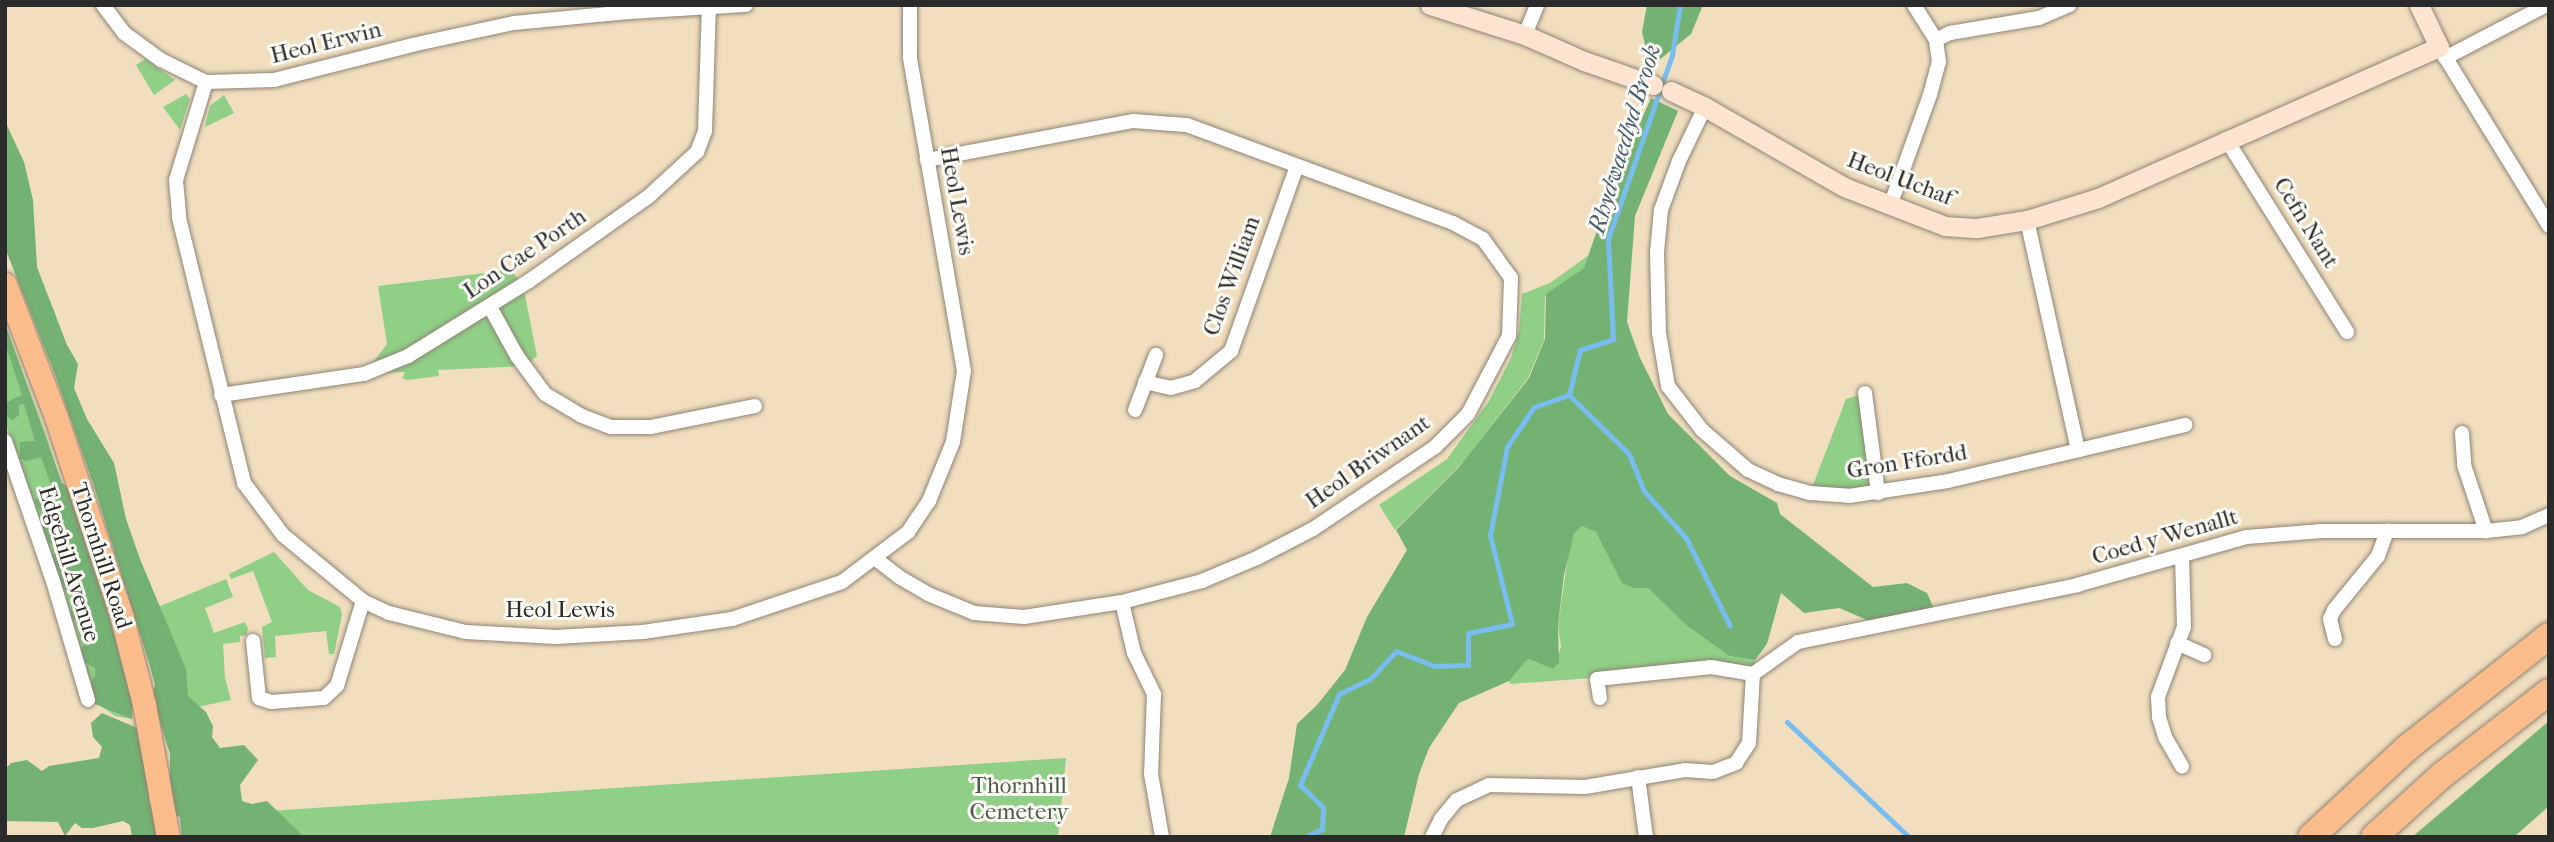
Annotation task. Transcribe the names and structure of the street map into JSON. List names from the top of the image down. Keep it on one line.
{"streets":{"main road":["Thornhill Road"],"street":["Heol Erwin","Heol Uchaf","Heol Lewis","Cefn Nant","Lon Cae Porth","Clos William","Heol Briwnant","Gron Ffordd","Coed y Wenallt","Edgehill Avenue"]},"crossings":[["Heol Erwin","Heol Lewis"],["Heol Erwin","Lon Cae Porth"],["Heol Uchaf","Cefn Nant"],["Heol Uchaf","Gron Ffordd"],["Heol Lewis","Lon Cae Porth"],["Heol Lewis","Heol Briwnant"],["Clos William","Heol Briwnant"]],"water":["Rhydwaedlyd Brook"],"parks":["Thornhill Cemetery"]}
